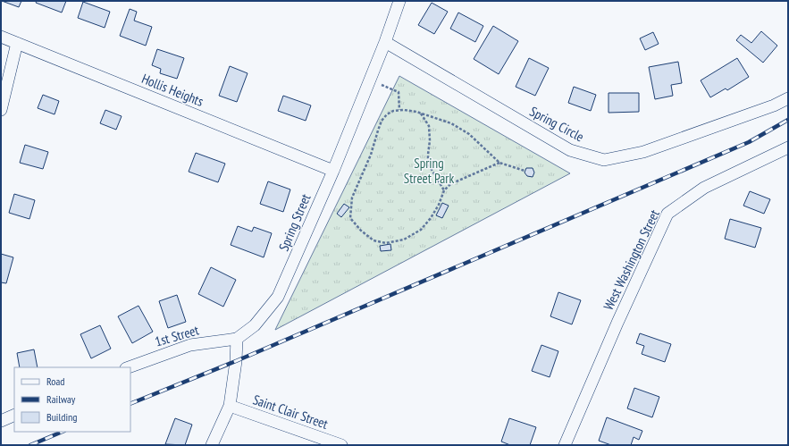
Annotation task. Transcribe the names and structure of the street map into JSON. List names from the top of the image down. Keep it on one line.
{"streets":{"street":["Hollis Heights","Spring Circle","Spring Street","West Washington Street","1st Street","Saint Clair Street"]},"crossings":[["Hollis Heights","Spring Street"],["Spring Circle","Spring Street"],["Spring Street","1st Street"]],"parks":["Spring Street Park"],"legend":["Road","Railway","Building"]}
